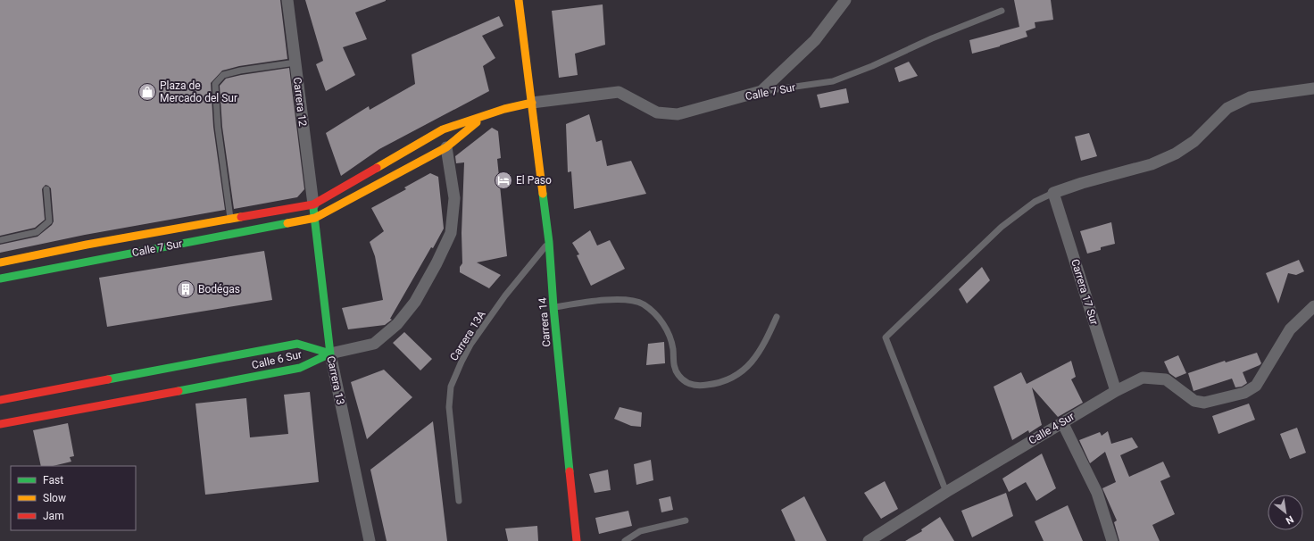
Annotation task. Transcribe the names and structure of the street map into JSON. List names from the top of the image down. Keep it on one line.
{"streets":{"main road":["Calle 7 Sur","Carrera 14","Calle 6 Sur","Carrera 13"],"street":["Carrera 12","Carrera 17 Sur","Calle 4 Sur"],"lane":["Carrera 13A"]},"crossings":[["Calle 7 Sur","Carrera 12"],["Calle 7 Sur","Carrera 14"],["Calle 7 Sur","Carrera 13"],["Carrera 12","Carrera 13"],["Carrera 17 Sur","Calle 4 Sur"],["Carrera 14","Carrera 13A"],["Calle 6 Sur","Carrera 13"]],"places":{"shop":["Plaza de Mercado del Sur"],"hotel":["El Paso"],"building":["Bodégas"]},"legend":["Fast","Slow","Jam"],"north":"bottom right"}
